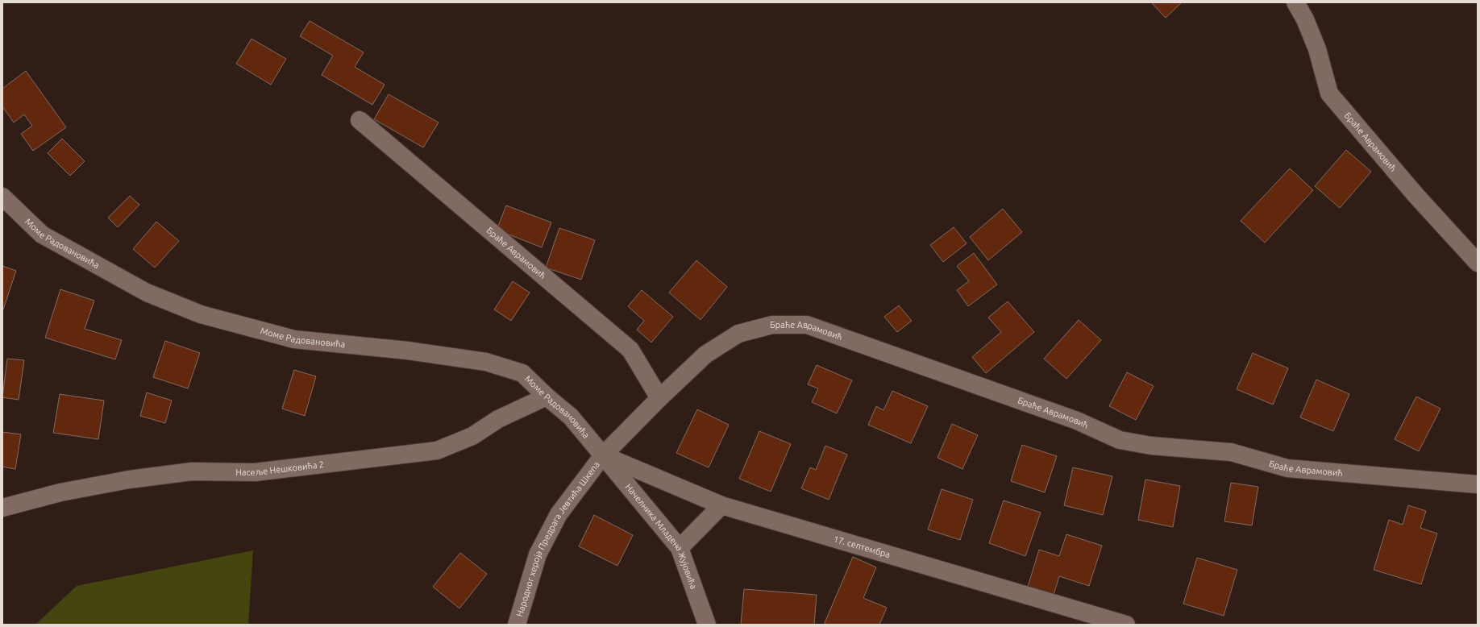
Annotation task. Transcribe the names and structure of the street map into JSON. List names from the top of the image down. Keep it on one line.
{"streets":{"street":["Браће Аврамовић","Моме Радовановића","Насеље Нешковића 2","Начелника Младена Жујовића","Народног хероја Предрага Јевтића Шкепа","17. септембра"]},"crossings":[["Браће Аврамовић","Моме Радовановића"],["Браће Аврамовић","Начелника Младена Жујовића"],["Браће Аврамовић","Народног хероја Предрага Јевтића Шкепа"],["Браће Аврамовић","17. септембра"],["Моме Радовановића","Насеље Нешковића 2"],["Моме Радовановића","Начелника Младена Жујовића"],["Моме Радовановића","Народног хероја Предрага Јевтића Шкепа"],["Моме Радовановића","17. септембра"],["Начелника Младена Жујовића","Народног хероја Предрага Јевтића Шкепа"],["Начелника Младена Жујовића","17. септембра"],["Народног хероја Предрага Јевтића Шкепа","17. септембра"]]}
